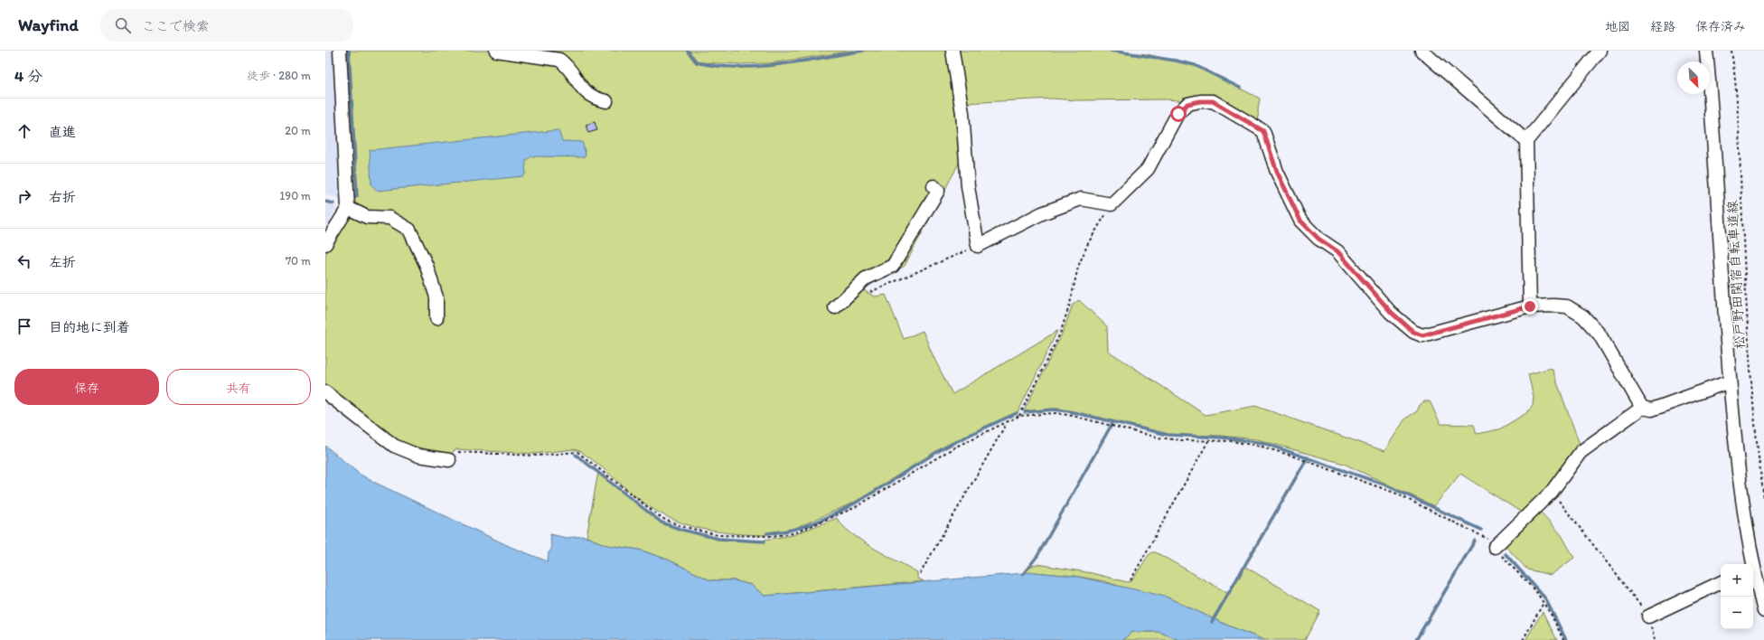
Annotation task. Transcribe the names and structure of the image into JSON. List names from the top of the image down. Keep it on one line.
{"streets":{"path":["松戸野田関宿自転車道線"]},"north":"bottom right","page":{"header":"Wayfind","search":"ここで検索","nav":["地図","経路","保存済み"],"heading":["4 分","徒歩 · 280 m"],"list":[["直進","20 m"],["右折","190 m"],["左折","70 m"],"目的地に到着"],"buttons":["保存","共有"],"map_buttons":["+","−"]}}
